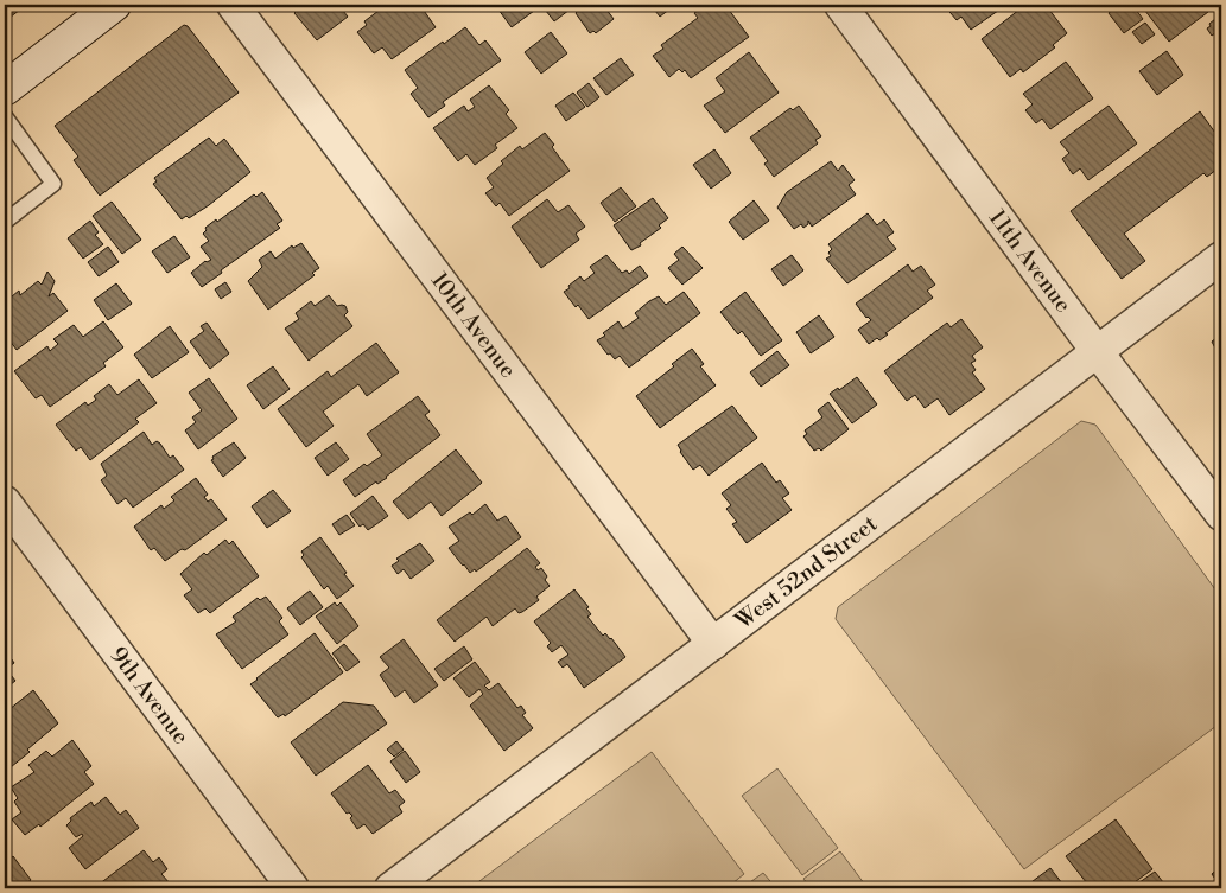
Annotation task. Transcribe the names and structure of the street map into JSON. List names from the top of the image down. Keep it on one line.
{"streets":{"street":["11th Avenue","10th Avenue","West 52nd Street","9th Avenue"]},"crossings":[["11th Avenue","West 52nd Street"],["10th Avenue","West 52nd Street"]]}
